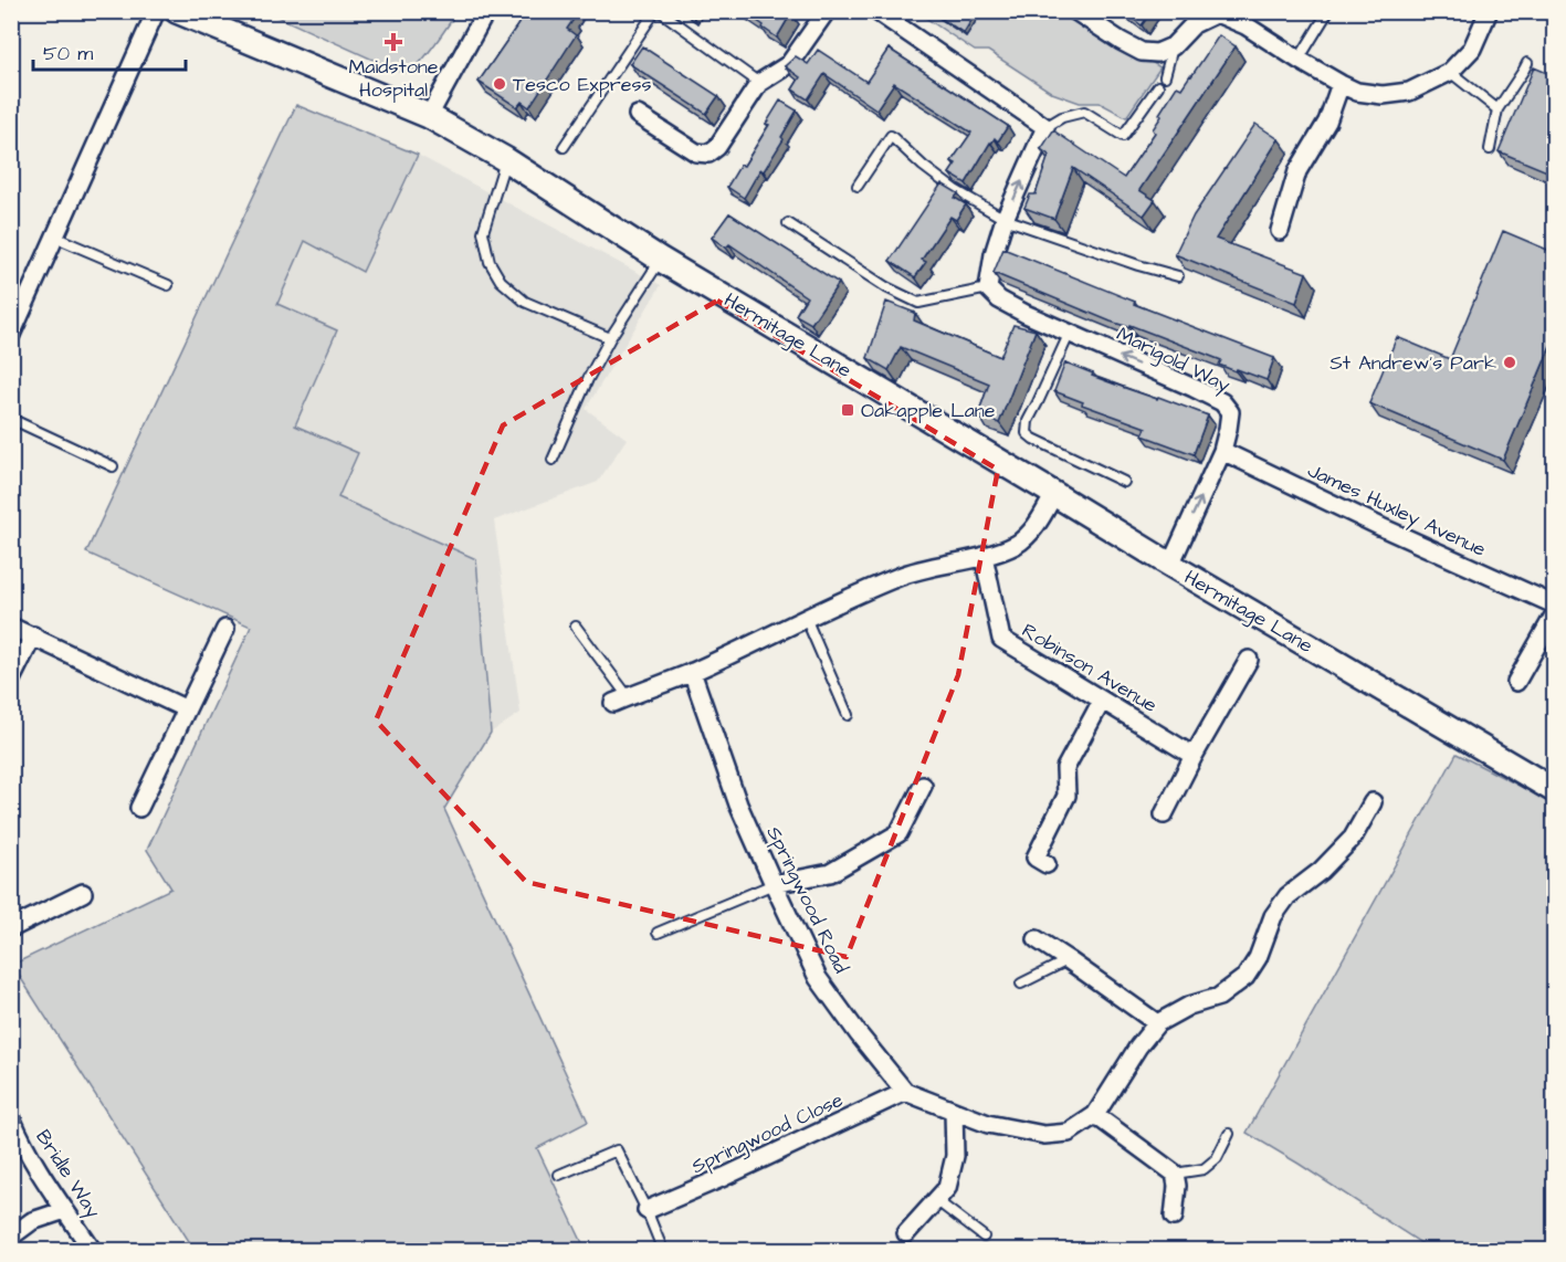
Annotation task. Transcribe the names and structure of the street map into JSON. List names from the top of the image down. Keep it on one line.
{"streets":{"main road":["Hermitage Lane"],"street":["Marigold Way","James Huxley Avenue","Robinson Avenue","Springwood Road","Springwood Close","Bridle Way"]},"crossings":[["Hermitage Lane","Marigold Way"],["Marigold Way","James Huxley Avenue"],["Springwood Road","Springwood Close"]],"places":{"health":["Maidstone Hospital"],"other":["Tesco Express","St Andrew's Park"],"transit":["Oakapple Lane"]},"scale_bar":"50 m"}
